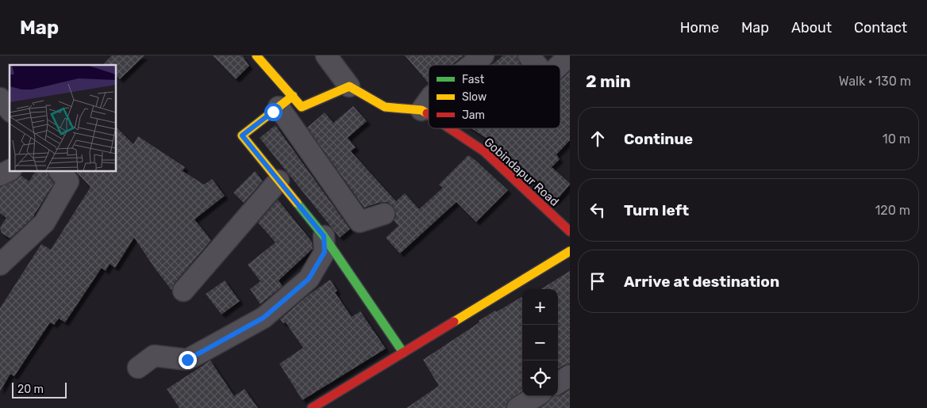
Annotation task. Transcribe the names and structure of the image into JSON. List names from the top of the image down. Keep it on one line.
{"streets":{"street":["Gobindapur Road"]},"legend":["Fast","Slow","Jam"],"scale_bar":"20 m","page":{"header":"Map","nav":["Home","Map","About","Contact"],"heading":["2 min","Walk · 130 m"],"list":[["Continue","10 m"],["Turn left","120 m"],"Arrive at destination"],"map_buttons":["+","−"],"scale":"20 m"}}
